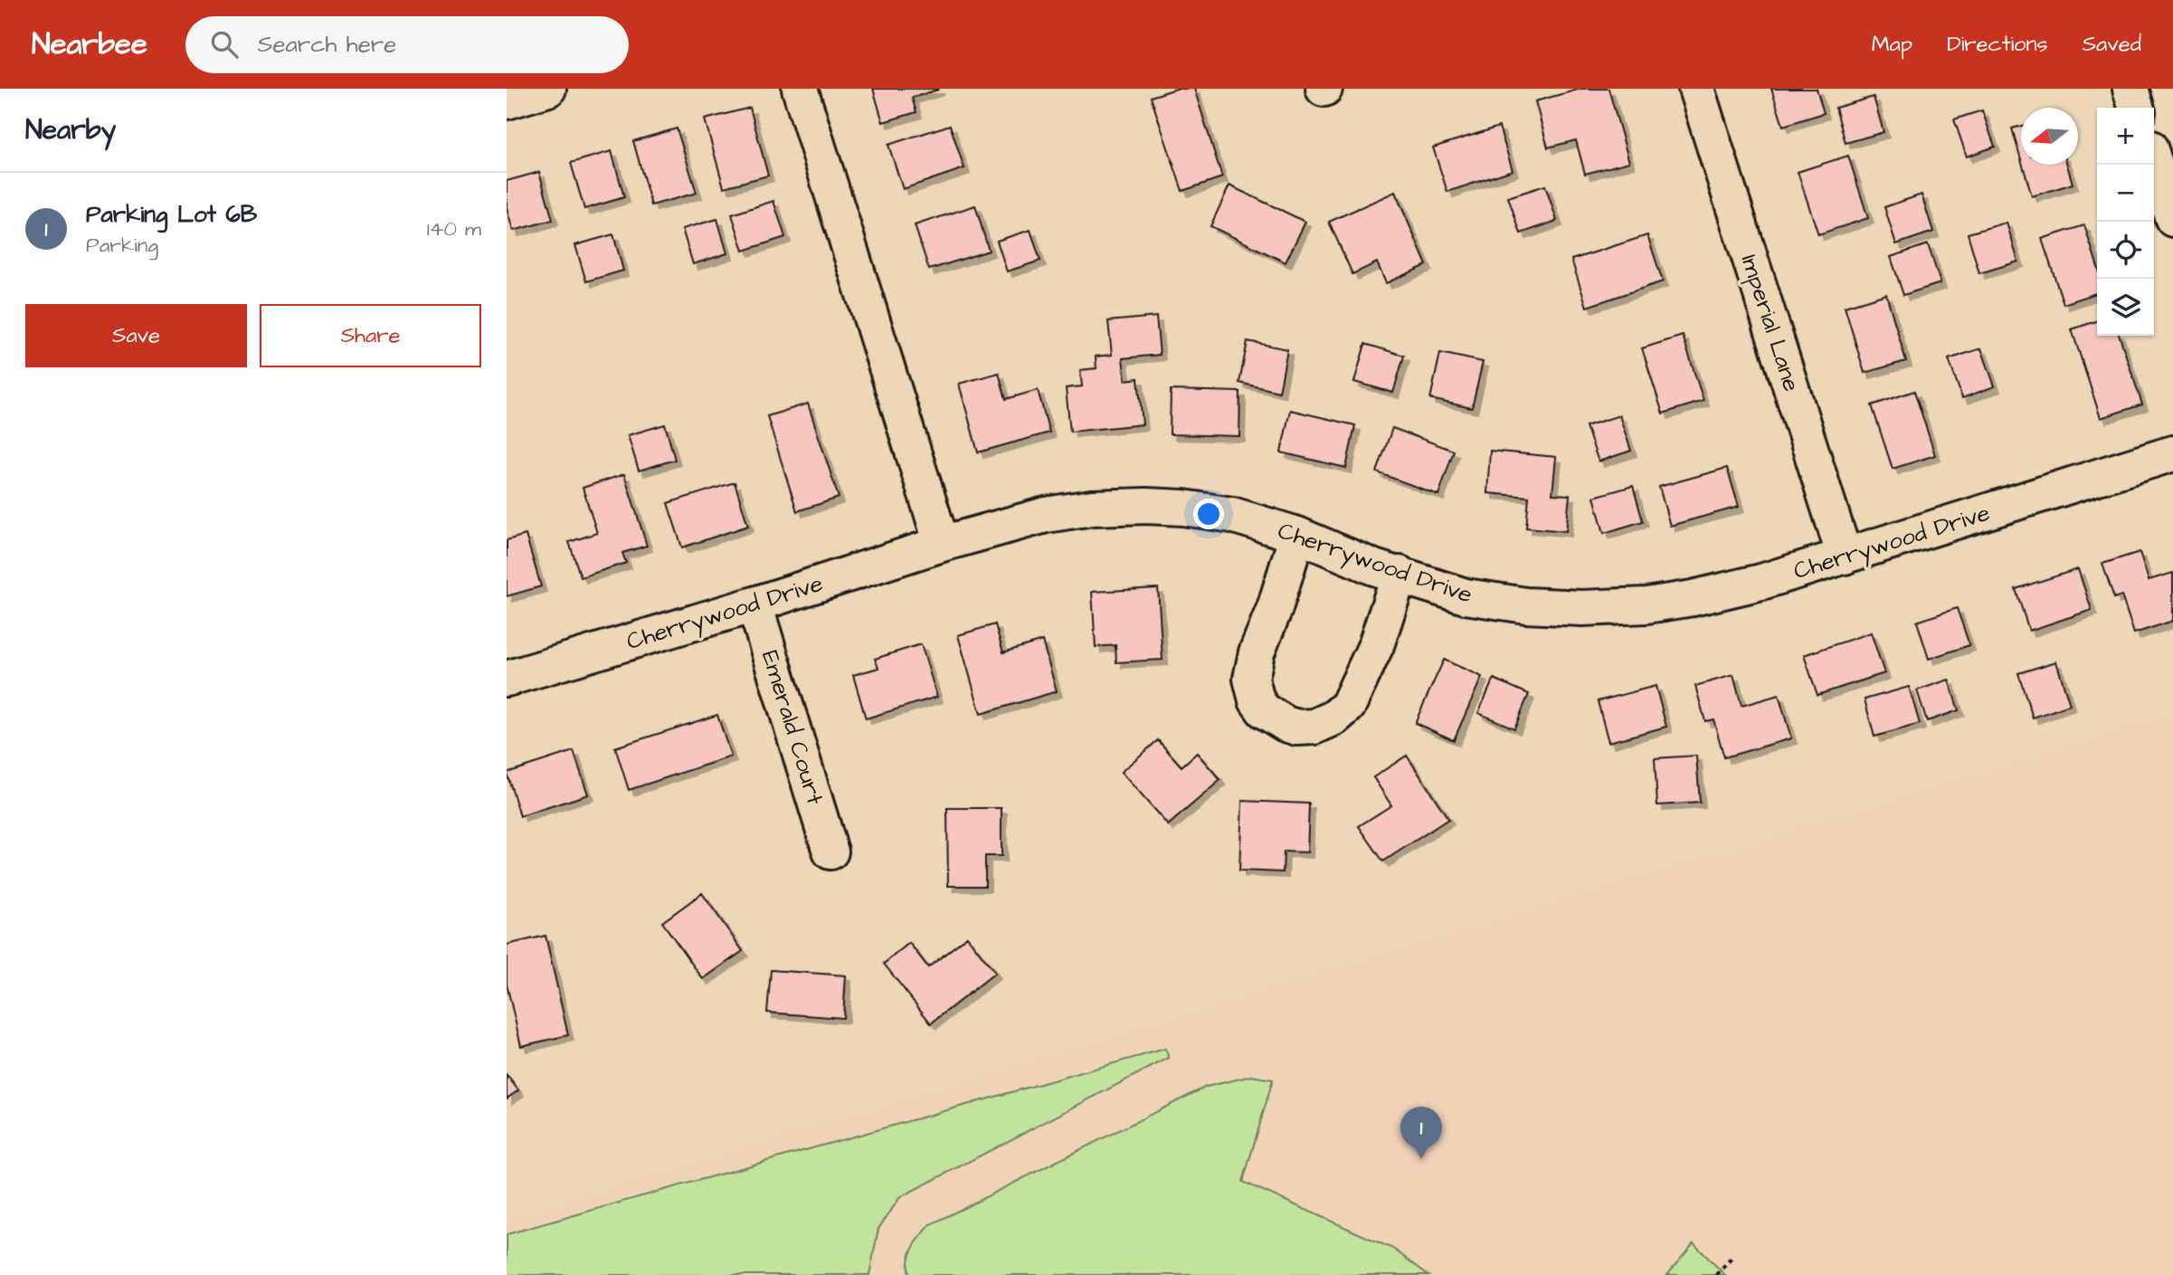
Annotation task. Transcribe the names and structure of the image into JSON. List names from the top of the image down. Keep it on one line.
{"streets":{"street":["Imperial Lane","Cherrywood Drive","Emerald Court"]},"crossings":[["Imperial Lane","Cherrywood Drive"],["Cherrywood Drive","Emerald Court"]],"north":"left","page":{"header":"Nearbee","search":"Search here","nav":["Map","Directions","Saved"],"heading":"Nearby","map_buttons":["+","−"],"list":[{"mark":"1","name":"Parking Lot 6B","note":"Parking","value":"140 m"}],"buttons":["Save","Share"],"pins":"1"}}
